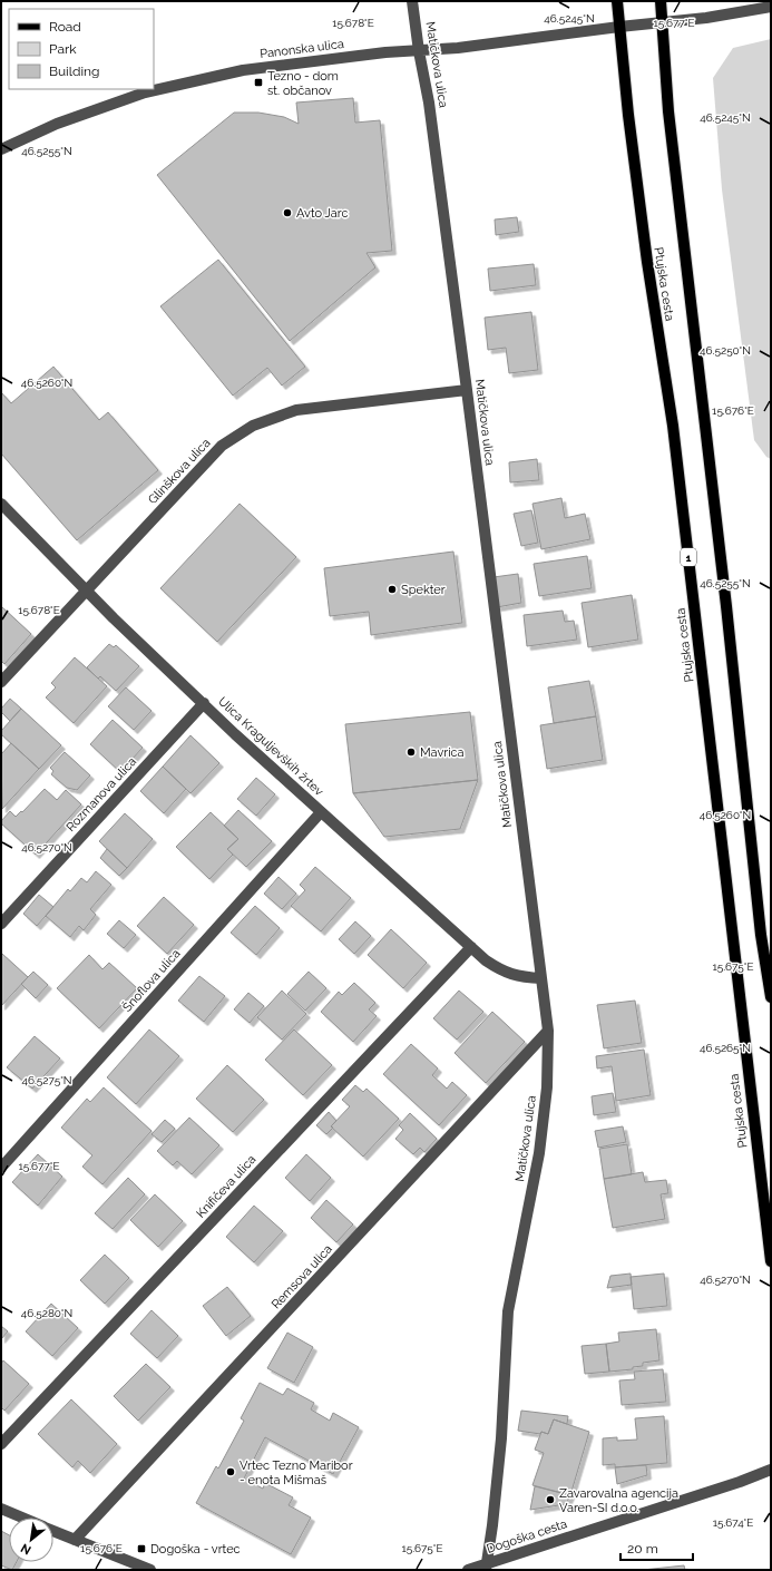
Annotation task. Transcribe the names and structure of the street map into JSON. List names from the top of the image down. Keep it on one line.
{"streets":{"main road":["Ptujska cesta","1"],"street":["Panonska ulica","Matičkova ulica","Glinškova ulica","Ulica Kraguljevških žrtev","Rozmanova ulica","Šnoflova ulica","Knifičeva ulica","Remsova ulica","Dogoška cesta"]},"crossings":[["Panonska ulica","Matičkova ulica"],["Panonska ulica","Ptujska cesta"],["Matičkova ulica","Glinškova ulica"],["Matičkova ulica","Ulica Kraguljevških žrtev"],["Matičkova ulica","Remsova ulica"],["Matičkova ulica","Dogoška cesta"],["Glinškova ulica","Ulica Kraguljevških žrtev"],["Ulica Kraguljevških žrtev","Rozmanova ulica"],["Ulica Kraguljevških žrtev","Šnoflova ulica"],["Ulica Kraguljevških žrtev","Knifičeva ulica"]],"places":{"transit":["Tezno - dom st. občanov","Dogoška - vrtec"],"other":["Avto Jarc","Spekter","Mavrica","Vrtec Tezno Maribor - enota Mišmaš","Zavarovalna agencija Varen-SI d.o.o."]},"legend":["Road","Park","Building"],"scale_bar":"20 m","north":"bottom left","coordinates":["46.5245°N","15.678°E","15.677°E","46.5255°N","46.5250°N","46.5260°N","15.676°E","46.5270°N","15.675°E","46.5265°N","46.5275°N","46.5280°N","15.674°E"]}
